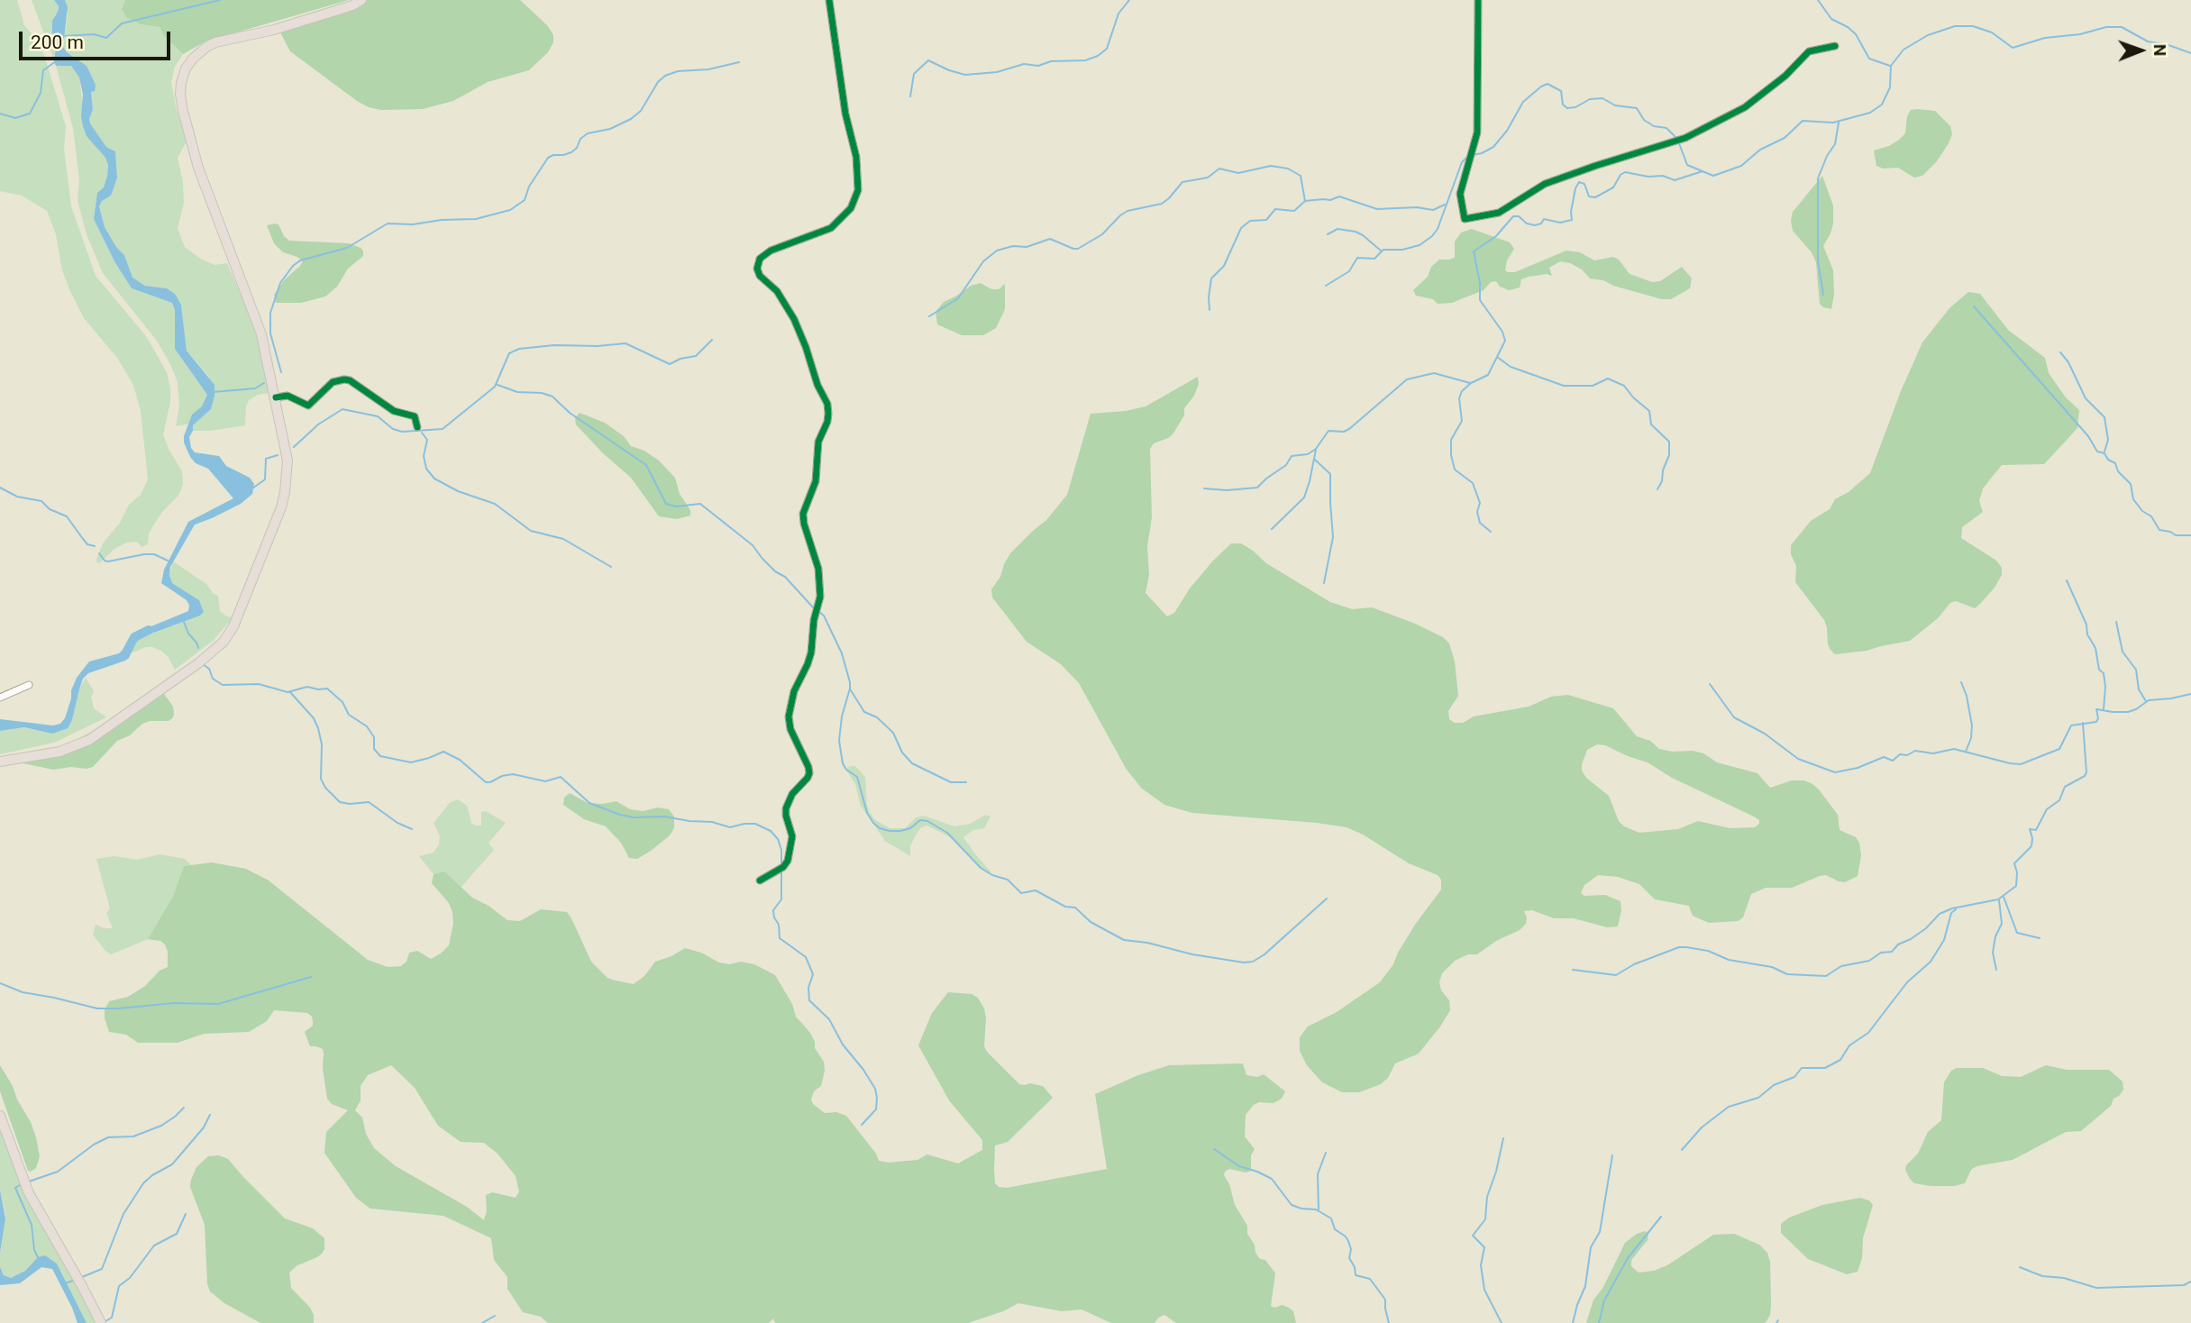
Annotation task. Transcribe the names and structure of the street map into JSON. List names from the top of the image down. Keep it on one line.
{"scale_bar":"200 m","north":"right"}
